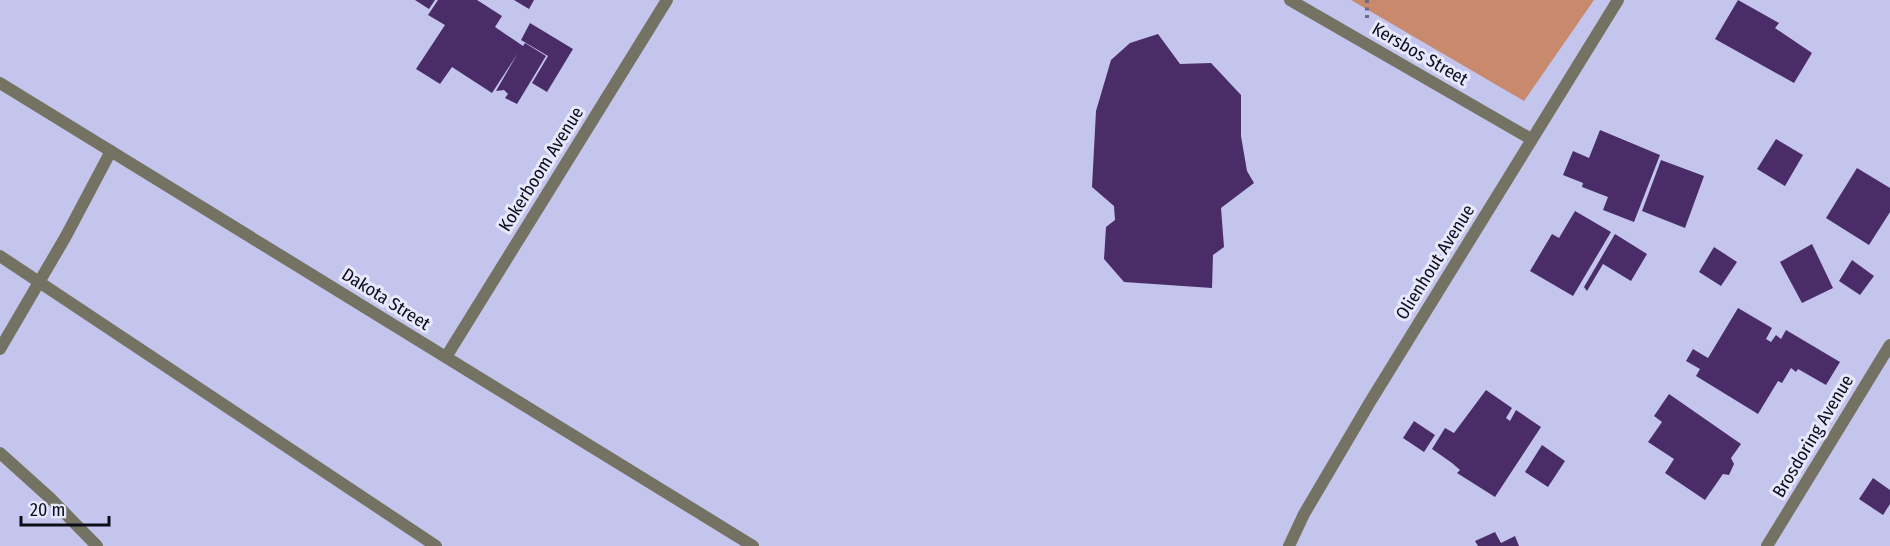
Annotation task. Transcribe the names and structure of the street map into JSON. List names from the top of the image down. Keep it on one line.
{"streets":{"street":["Kersbos Street","Kokerboom Avenue","Olienhout Avenue","Dakota Street","Brosdoring Avenue"]},"crossings":[["Kersbos Street","Olienhout Avenue"],["Kokerboom Avenue","Dakota Street"]],"scale_bar":"20 m"}
